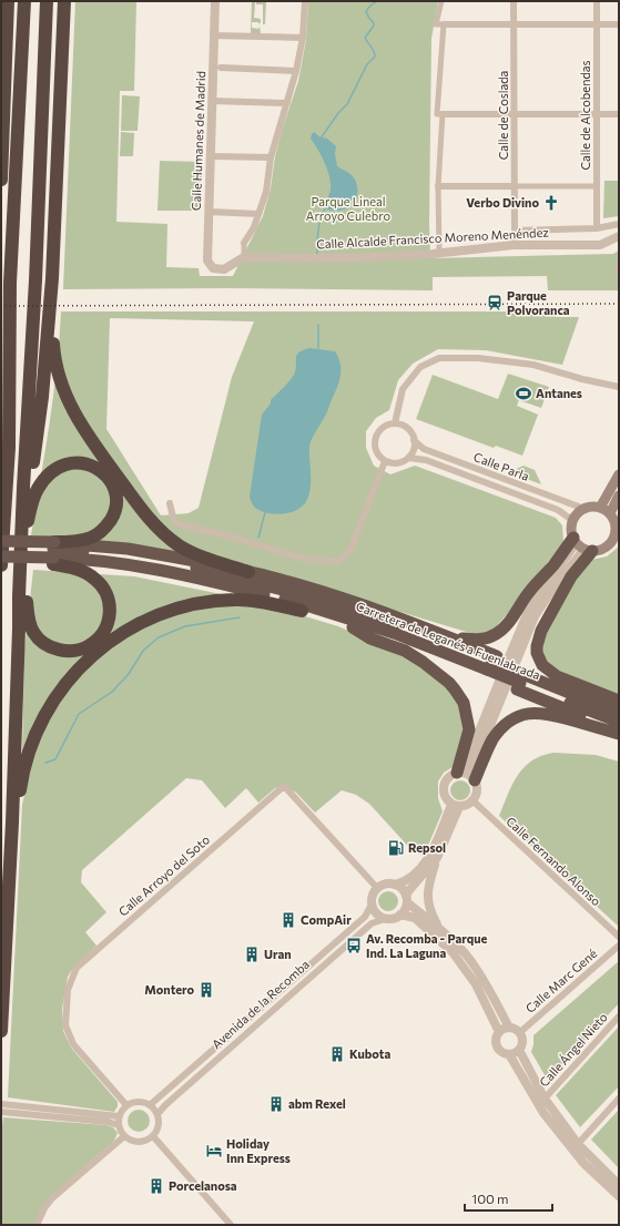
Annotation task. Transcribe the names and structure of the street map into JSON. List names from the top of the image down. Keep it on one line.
{"streets":{"highway":["Carretera de Leganés a Fuenlabrada"],"street":["Calle de Coslada","Calle de Alcobendas","Calle Humanes de Madrid","Calle Alcalde Francisco Moreno Menéndez","Calle Parla","Calle Fernando Alonso","Calle Arroyo del Soto","Calle Marc Gené","Avenida de la Recomba","Calle Ángel Nieto"]},"crossings":[["Calle de Coslada","Calle Alcalde Francisco Moreno Menéndez"],["Calle Humanes de Madrid","Calle Alcalde Francisco Moreno Menéndez"],["Calle Arroyo del Soto","Avenida de la Recomba"]],"parks":["Parque Lineal Arroyo Culebro"],"places":{"church":["Verbo Divino"],"station":["Parque Polvoranca"],"sports":["Antanes"],"fuel station":["Repsol"],"building":["CompAir","Uran","Montero","Kubota","abm Rexel","Porcelanosa"],"bus stop":["Av. Recomba - Parque Ind. La Laguna"],"hotel":["Holiday Inn Express"]},"scale_bar":"100 m"}
